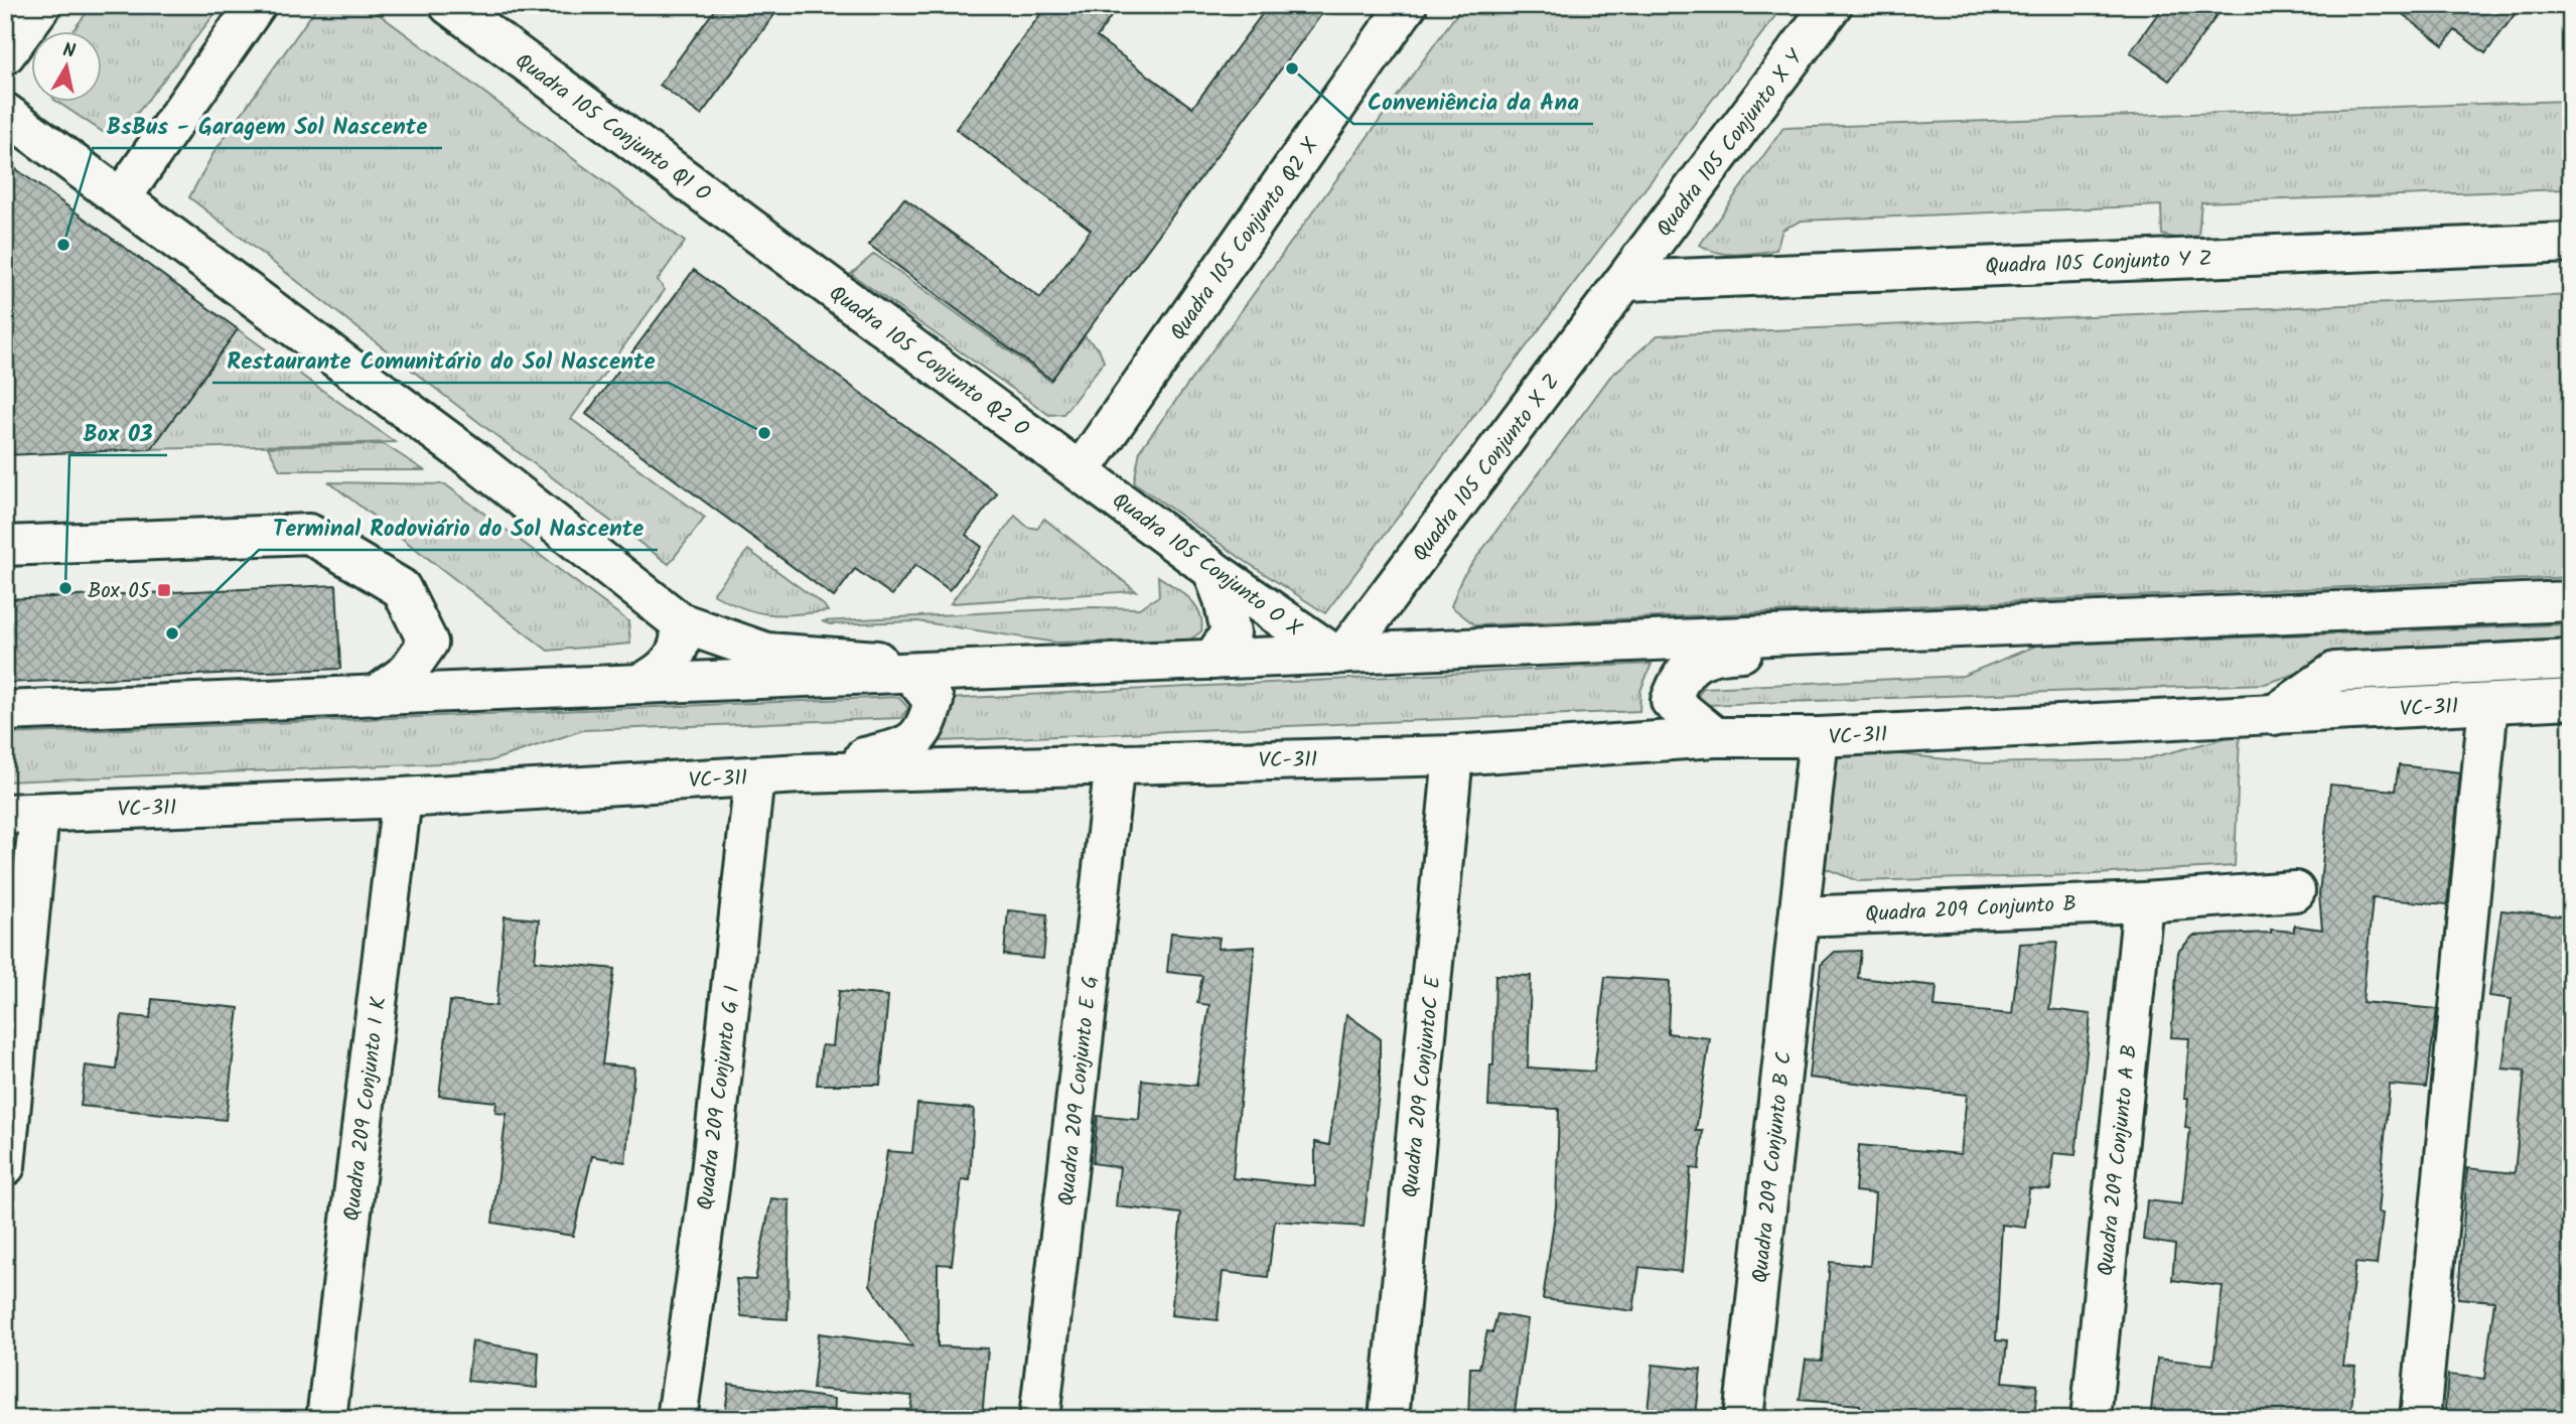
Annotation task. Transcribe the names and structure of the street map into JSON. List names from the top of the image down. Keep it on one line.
{"streets":{"street":["Quadra 105 Conjunto Q1 O","Quadra 105 Conjunto X Y","Quadra 105 Conjunto Q2 X","Quadra 105 Conjunto Y Z","Quadra 105 Conjunto Q2 O","Quadra 105 Conjunto X Z","Quadra 105 Conjunto O X","VC-311","Quadra 209 Conjunto B","Quadra 209 ConjuntoC E","Quadra 209 Conjunto E G","Quadra 209 Conjunto G I","Quadra 209 Conjunto I K","Quadra 209 Conjunto A B","Quadra 209 Conjunto B C"]},"crossings":[["Quadra 105 Conjunto Q1 O","Quadra 105 Conjunto Q2 O"],["Quadra 105 Conjunto X Y","Quadra 105 Conjunto Y Z"],["Quadra 105 Conjunto X Y","Quadra 105 Conjunto X Z"],["Quadra 105 Conjunto Q2 X","Quadra 105 Conjunto Q2 O"],["Quadra 105 Conjunto Q2 X","Quadra 105 Conjunto O X"],["Quadra 105 Conjunto Y Z","Quadra 105 Conjunto X Z"],["Quadra 105 Conjunto Q2 O","Quadra 105 Conjunto O X"],["Quadra 105 Conjunto X Z","Quadra 105 Conjunto O X"],["VC-311","Quadra 209 ConjuntoC E"],["VC-311","Quadra 209 Conjunto E G"],["VC-311","Quadra 209 Conjunto G I"],["VC-311","Quadra 209 Conjunto I K"],["VC-311","Quadra 209 Conjunto B C"],["Quadra 209 Conjunto B","Quadra 209 Conjunto A B"],["Quadra 209 Conjunto B","Quadra 209 Conjunto B C"]],"places":{"other":["Conveniência da Ana","BsBus - Garagem Sol Nascente","Restaurante Comunitário do Sol Nascente","Box 03","Terminal Rodoviário do Sol Nascente"],"transit":["Box 05"]},"north":"top"}
